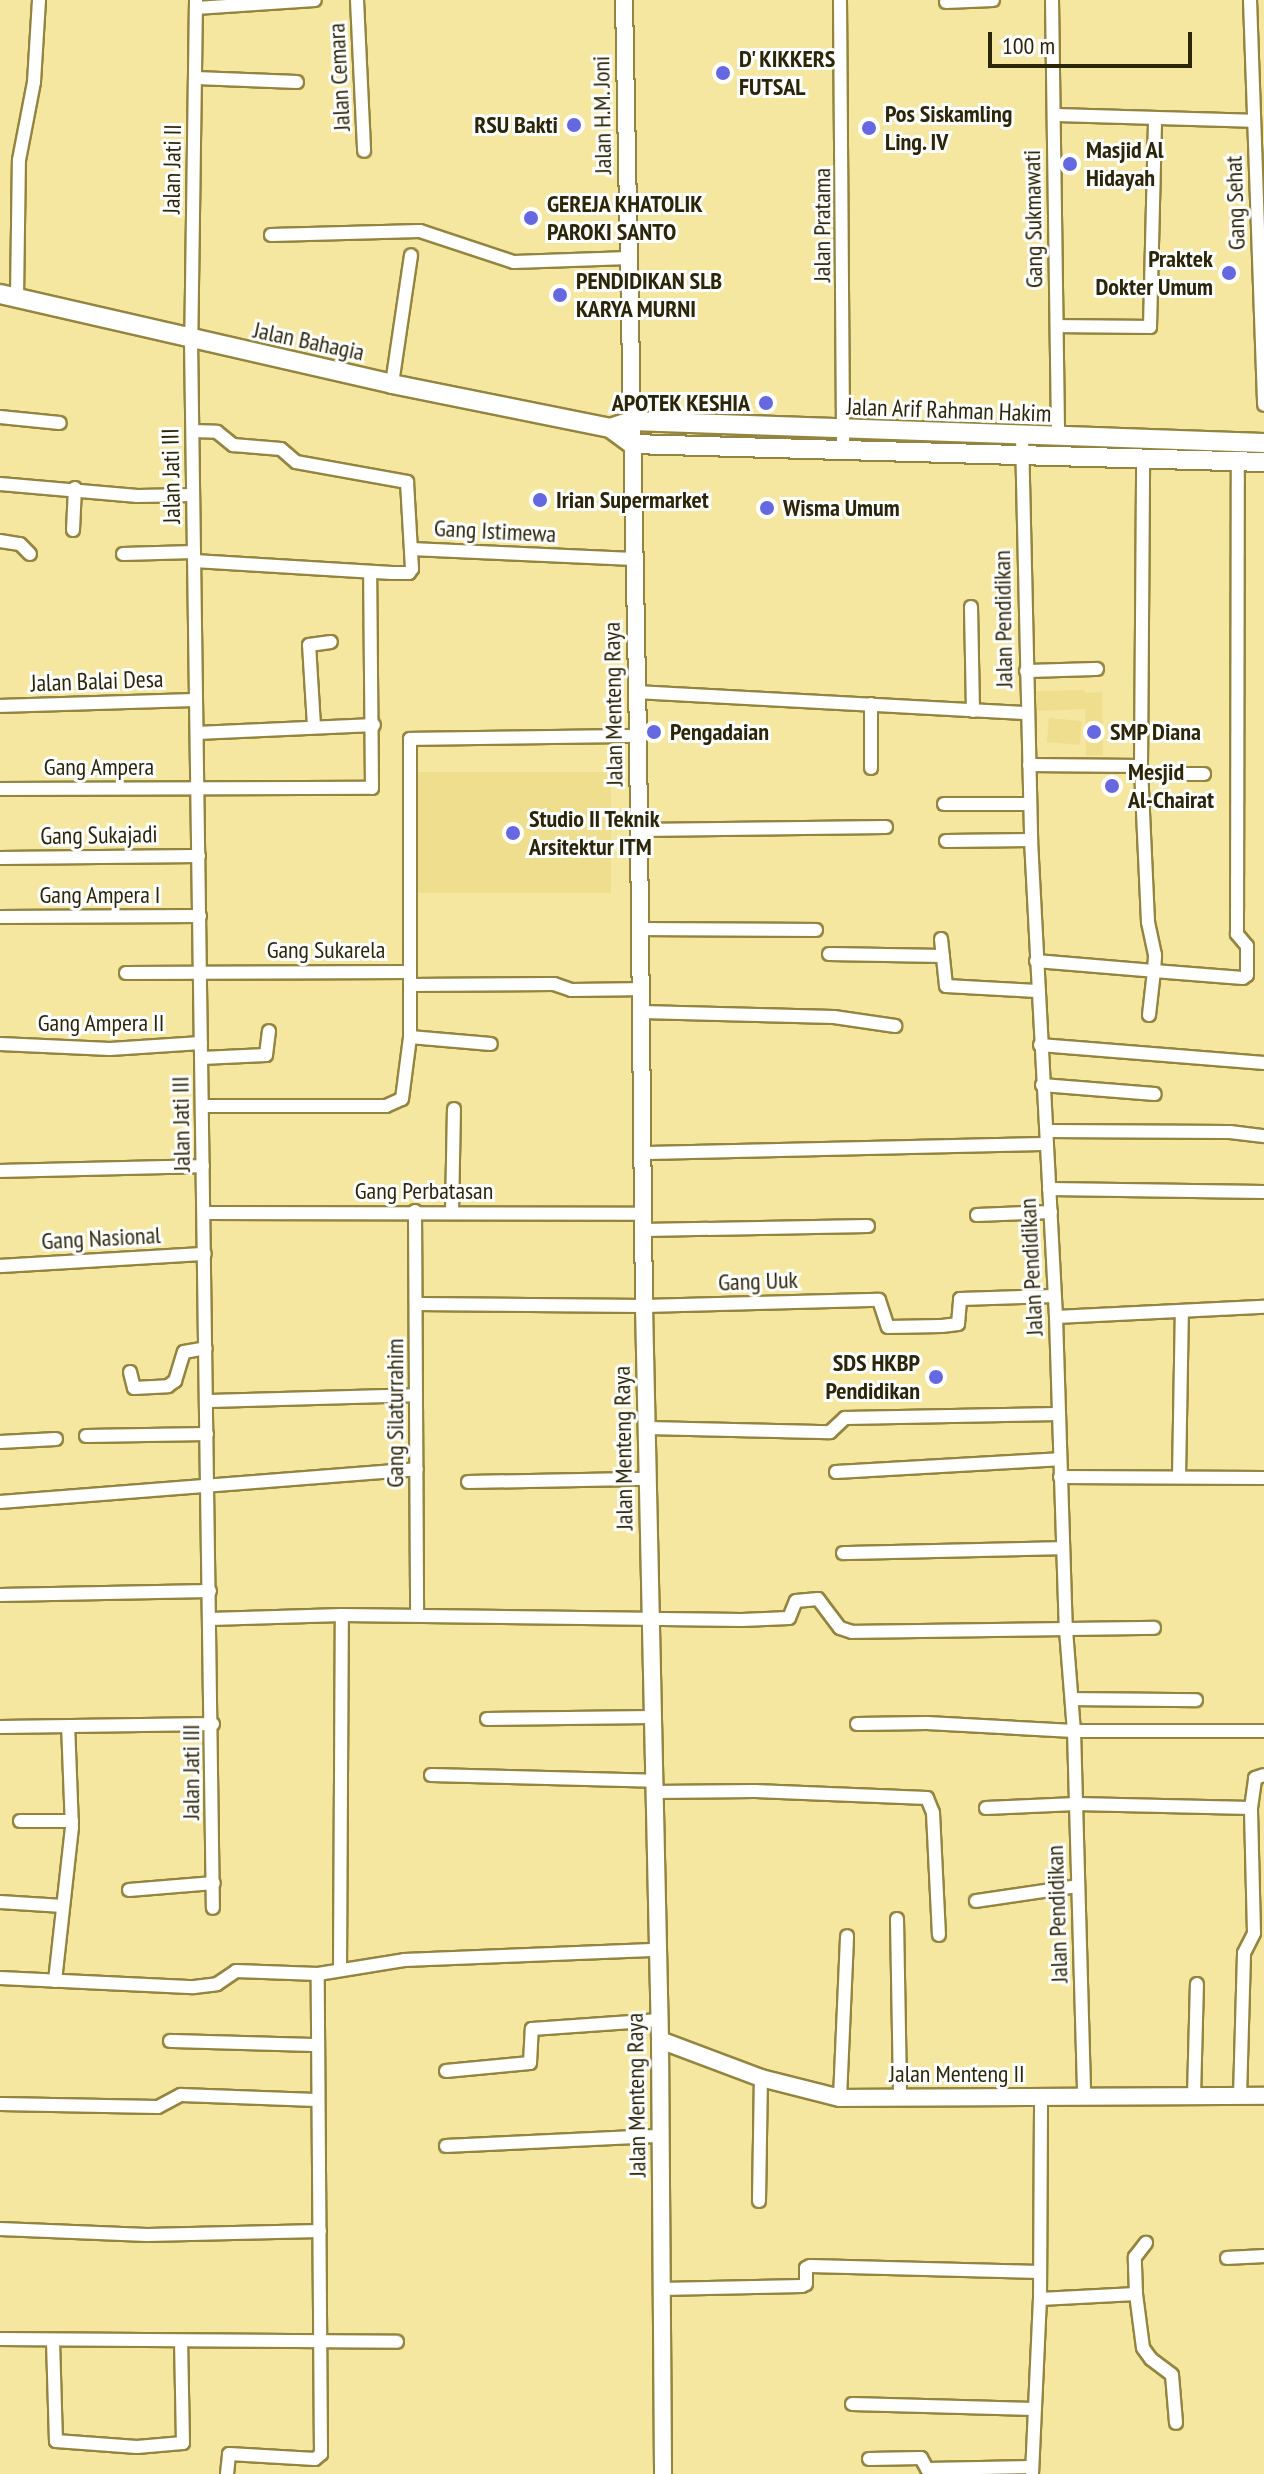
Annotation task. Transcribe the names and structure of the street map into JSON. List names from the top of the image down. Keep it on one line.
{"streets":{"main road":["Jalan Bahagia","Jalan Arif Rahman Hakim"],"street":["Jalan Cemara","Jalan H.M. Joni","Jalan Jati II","Gang Sehat","Gang Sukmawati","Jalan Pratama","Jalan Jati III","Gang Istimewa","Jalan Pendidikan","Jalan Balai Desa","Jalan Menteng Raya","Gang Ampera","Gang Sukajadi","Gang Ampera I","Gang Sukarela","Gang Ampera II","Gang Perbatasan","Gang Nasional","Gang Uuk","Gang Silaturrahim","Jalan Menteng II"]},"crossings":[["Jalan H.M. Joni","Jalan Bahagia"],["Jalan H.M. Joni","Jalan Arif Rahman Hakim"],["Jalan H.M. Joni","Jalan Menteng Raya"],["Jalan Jati II","Jalan Bahagia"],["Jalan Jati II","Jalan Jati III"],["Gang Sukmawati","Jalan Arif Rahman Hakim"],["Jalan Pratama","Jalan Arif Rahman Hakim"],["Jalan Bahagia","Jalan Arif Rahman Hakim"],["Jalan Bahagia","Jalan Jati III"],["Jalan Bahagia","Jalan Menteng Raya"],["Jalan Arif Rahman Hakim","Jalan Pendidikan"],["Jalan Arif Rahman Hakim","Jalan Menteng Raya"],["Jalan Jati III","Gang Istimewa"],["Jalan Jati III","Jalan Balai Desa"],["Jalan Jati III","Gang Ampera"],["Jalan Jati III","Gang Sukajadi"],["Jalan Jati III","Gang Ampera I"],["Jalan Jati III","Gang Sukarela"],["Jalan Jati III","Gang Ampera II"],["Jalan Jati III","Gang Perbatasan"],["Jalan Jati III","Gang Nasional"],["Gang Istimewa","Jalan Menteng Raya"],["Jalan Pendidikan","Gang Uuk"],["Jalan Pendidikan","Jalan Menteng II"],["Jalan Menteng Raya","Gang Perbatasan"],["Jalan Menteng Raya","Gang Uuk"],["Jalan Menteng Raya","Jalan Menteng II"],["Gang Perbatasan","Gang Silaturrahim"],["Gang Uuk","Gang Silaturrahim"]],"places":["D' KIKKERS FUTSAL","RSU Bakti","Pos Siskamling Ling. IV","Masjid Al Hidayah","GEREJA KHATOLIK PAROKI SANTO","Praktek Dokter Umum","PENDIDIKAN SLB KARYA MURNI","APOTEK KESHIA","Irian Supermarket","Wisma Umum","Pengadaian","SMP Diana","Mesjid Al-Chairat","Studio II Teknik Arsitektur ITM","SDS HKBP Pendidikan"],"scale_bar":"100 m"}
